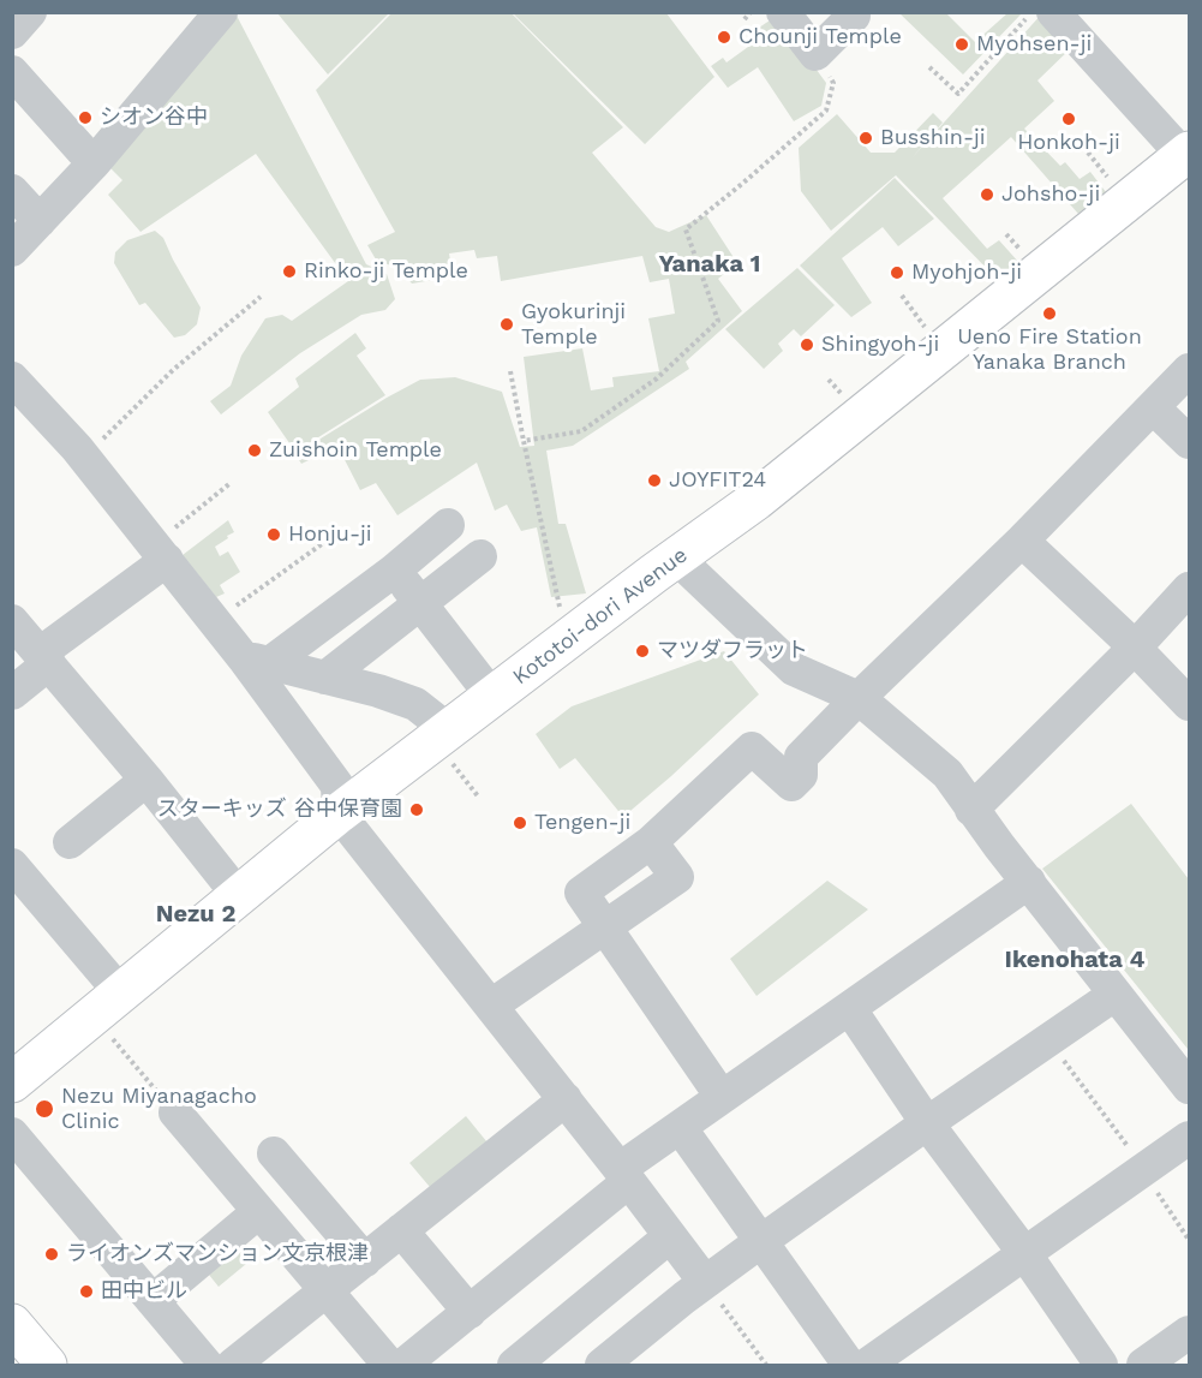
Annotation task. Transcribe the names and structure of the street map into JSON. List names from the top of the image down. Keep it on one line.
{"streets":{"main road":["Kototoi-dori Avenue"]},"districts":["Yanaka 1","Nezu 2","Ikenohata 4"],"places":["Chounji Temple","Myohsen-ji","シオン谷中","Honkoh-ji","Busshin-ji","Johsho-ji","Rinko-ji Temple","Myohjoh-ji","Ueno Fire Station Yanaka Branch","Gyokurinji Temple","Shingyoh-ji","Zuishoin Temple","JOYFIT24","Honju-ji","マツダフラット","スターキッズ 谷中保育園","Tengen-ji","Nezu Miyanagacho Clinic","ライオンズマンション文京根津","田中ビル"]}
